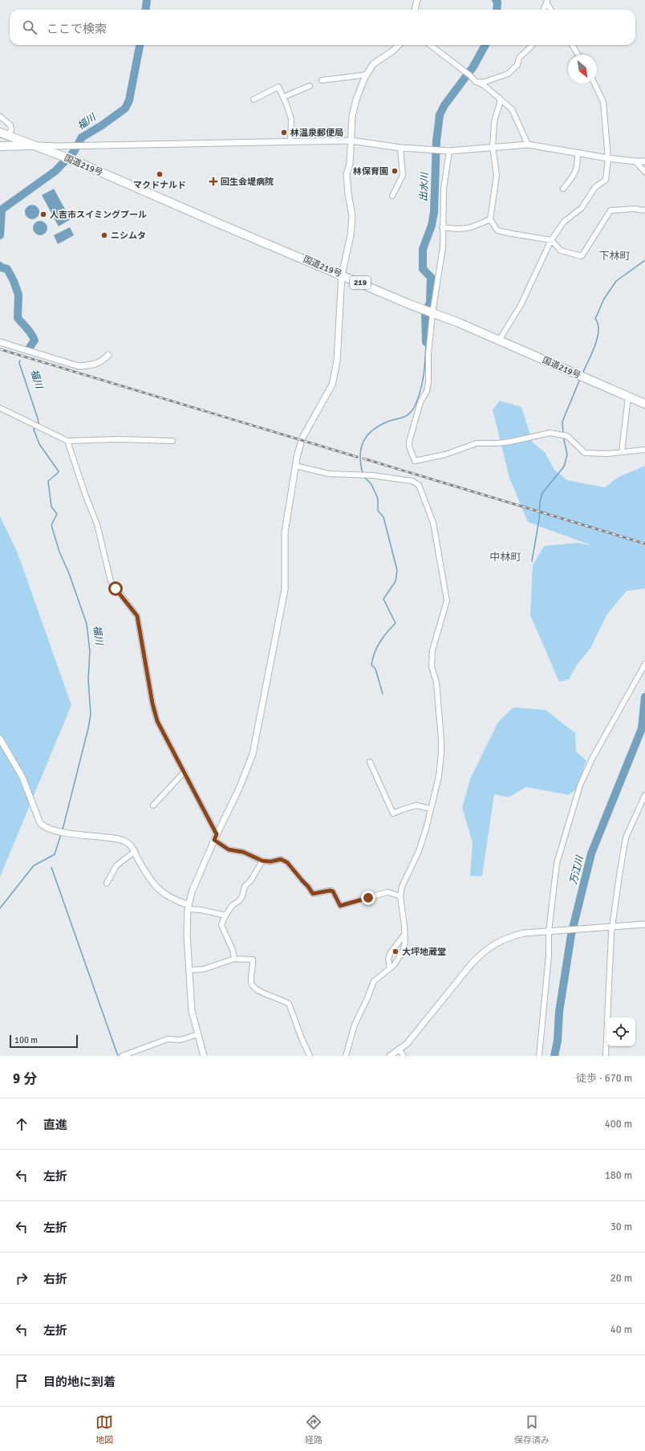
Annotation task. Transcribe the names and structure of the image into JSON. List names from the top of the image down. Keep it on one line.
{"streets":{"highway":["国道219号","219"]},"crossings":[["国道219号","219"]],"districts":["下林町","中林町"],"water":["福川","出水川","万江川"],"places":{"other":["林温泉郵便局","林保育園","マクドナルド","人吉市スイミングプール","ニシムタ","大坪地蔵堂"],"health":["回生会堤病院"]},"scale_bar":"100 m","north":"bottom right","page":{"search":"ここで検索","scale":"100 m","heading":["9 分","徒歩 · 670 m"],"list":[["直進","400 m"],["左折","180 m"],["左折","30 m"],["右折","20 m"],["左折","40 m"],"目的地に到着"],"nav":["地図","経路","保存済み"]}}
